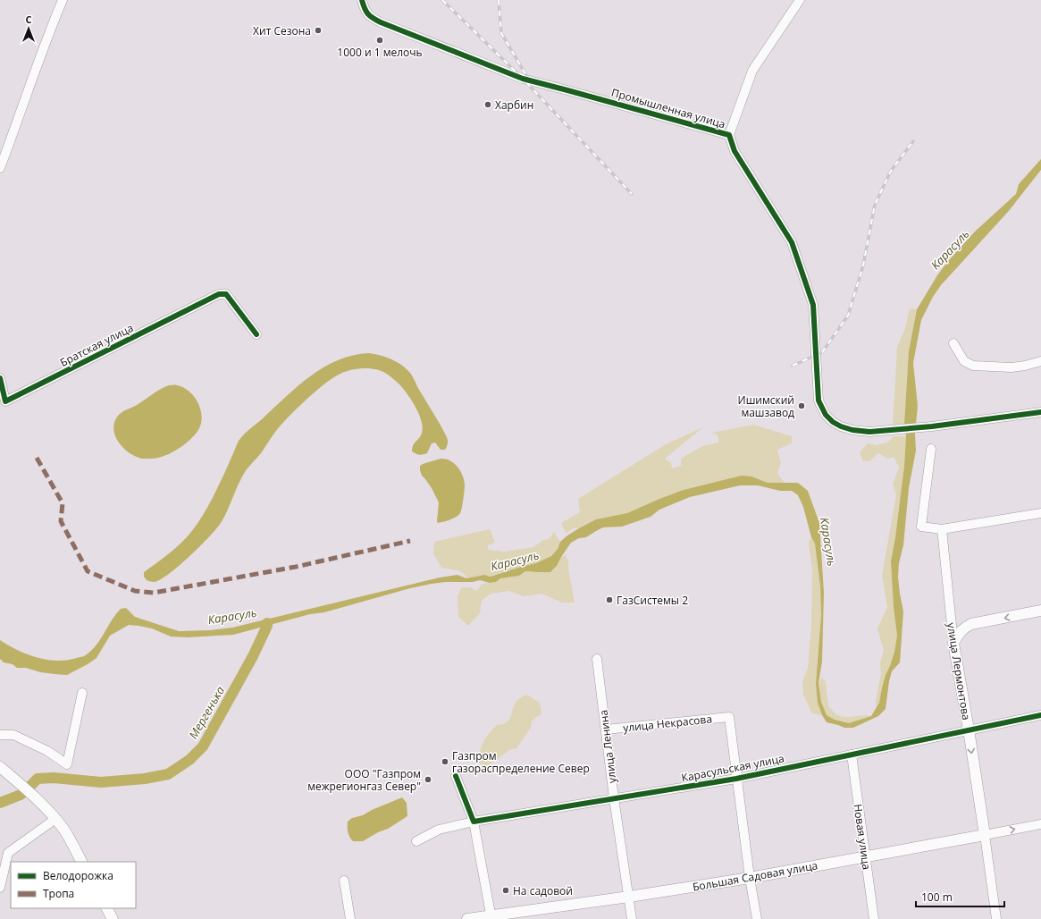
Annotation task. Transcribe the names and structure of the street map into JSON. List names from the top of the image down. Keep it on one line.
{"streets":{"main road":["улица Лермонтова","Большая Садовая улица"],"street":["Промышленная улица","Братская улица","улица Некрасова","улица Ленина","Карасульская улица","Новая улица"]},"crossings":[["улица Лермонтова","Карасульская улица"],["улица Лермонтова","Большая Садовая улица"],["улица Некрасова","улица Ленина"],["улица Некрасова","Карасульская улица"],["улица Ленина","Карасульская улица"],["улица Ленина","Большая Садовая улица"],["Карасульская улица","Новая улица"],["Новая улица","Большая Садовая улица"]],"water":["Карасуль","Мергенька"],"places":["Хит Сезона","1000 и 1 мелочь","Харбин","Ишимский машзавод","ГазСистемы 2","Газпром газораспределение Север","ООО \"Газпром межрегионгаз Север\"","На садовой"],"legend":["Велодорожка","Тропа"],"scale_bar":"100 m","north":"top"}
